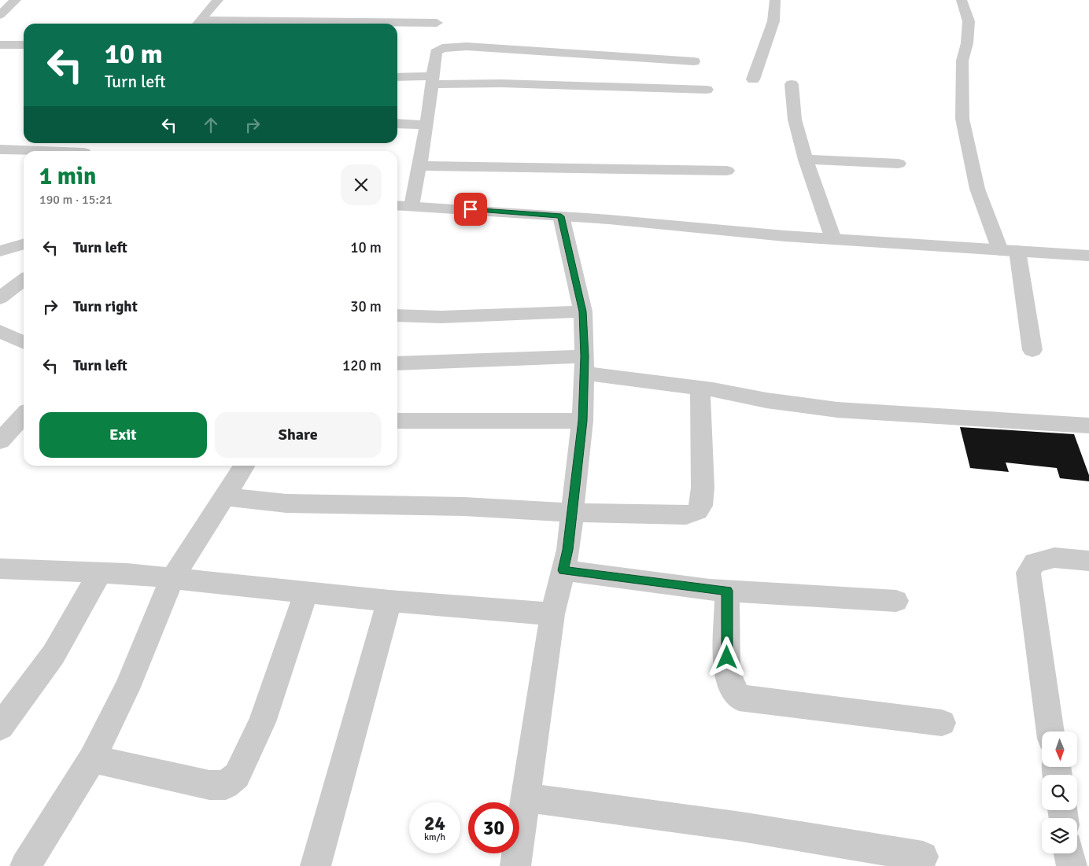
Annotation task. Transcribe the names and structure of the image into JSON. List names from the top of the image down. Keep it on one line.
{"north":"bottom","page":{"turn":["10 m","Turn left"],"heading":["1 min","190 m · 15:21"],"list":[{"name":"Turn left","value":"10 m"},{"name":"Turn right","value":"30 m"},{"name":"Turn left","value":"120 m"}],"buttons":["Exit","Share"],"speed":"24 km/h","limit":"30"}}
